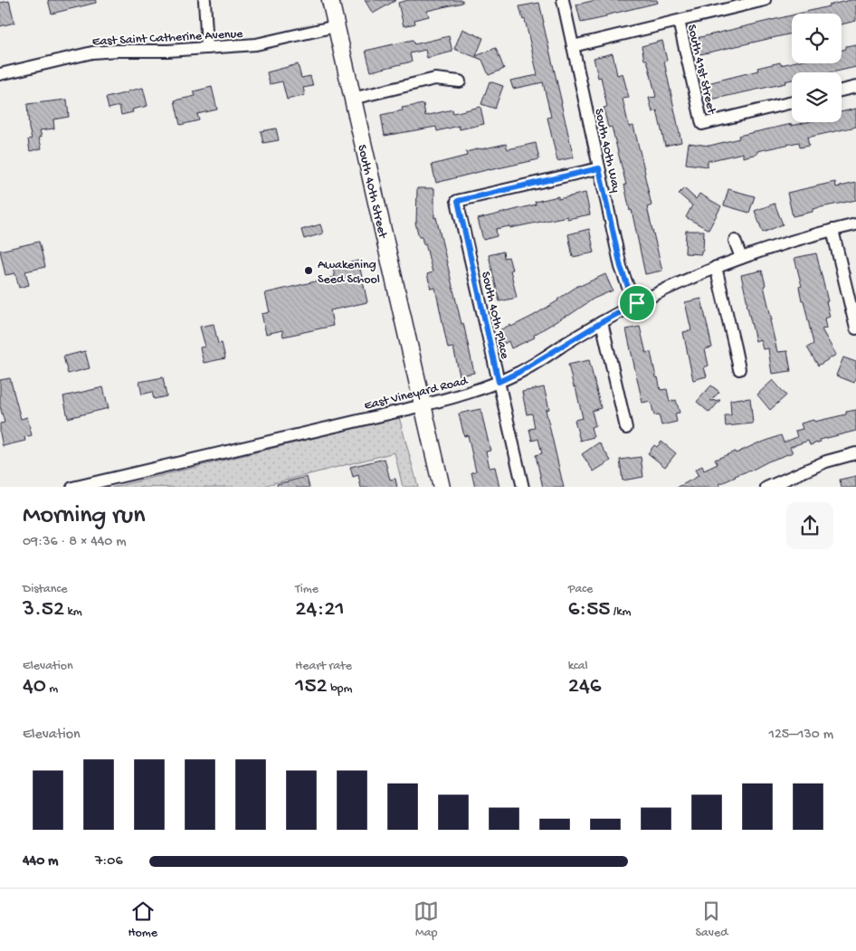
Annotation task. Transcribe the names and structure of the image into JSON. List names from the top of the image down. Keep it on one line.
{"streets":{"main road":["South 40th Street"],"street":["East Saint Catherine Avenue","South 41st Street","South 40th Way","South 40th Place","East Vineyard Road"]},"crossings":[["East Saint Catherine Avenue","South 40th Street"],["South 40th Way","South 40th Place"],["South 40th Way","East Vineyard Road"],["South 40th Street","East Vineyard Road"],["South 40th Place","East Vineyard Road"]],"places":["Awakening Seed School"],"page":{"heading":["Morning run","09:36 · 8 × 440 m"],"stats":[["Distance","3.52 km"],["Time","24:21"],["Pace","6:55 /km"],["Elevation","40 m"],["Heart rate","152 bpm"],["kcal","246"]],"chart":["Elevation","125–130 m"],"list":[{"name":"440 m","note":"7:06"}],"tabs":["Home","Map","Saved"]}}
